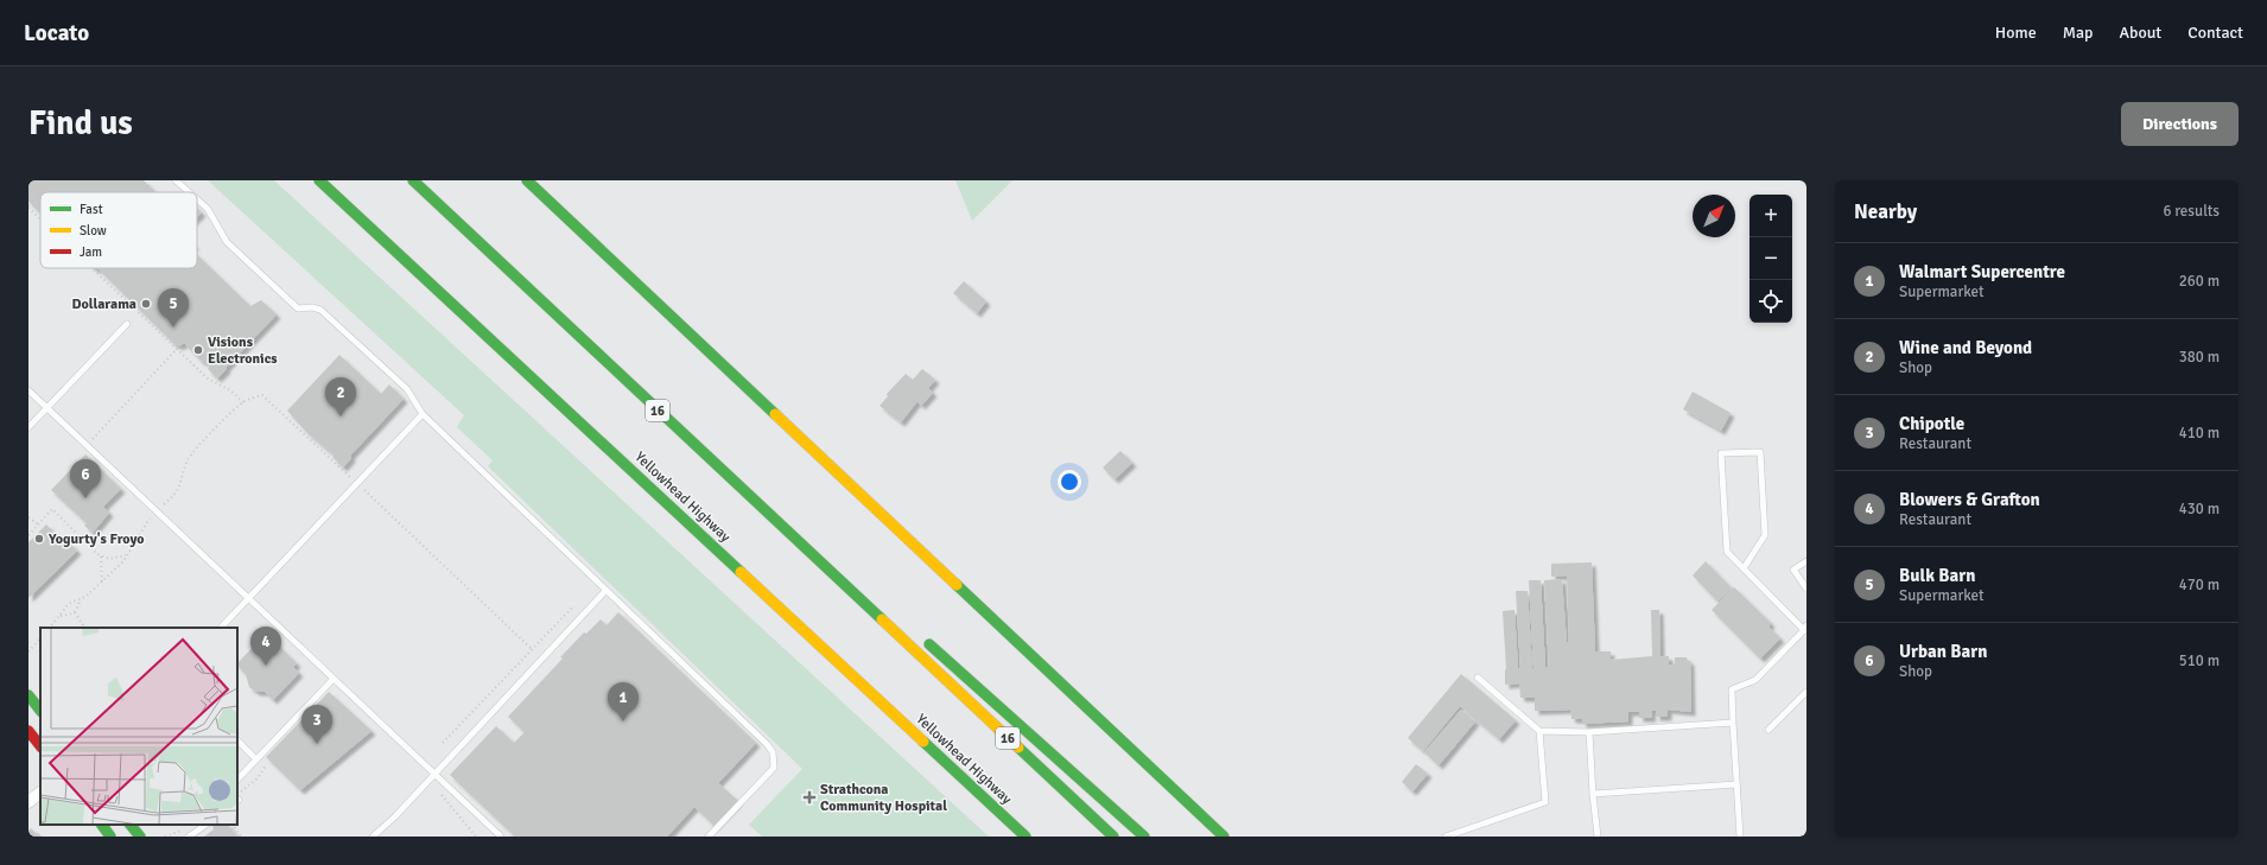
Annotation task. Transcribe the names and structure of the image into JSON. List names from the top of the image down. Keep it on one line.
{"streets":{"main road":["16","Yellowhead Highway"]},"places":{"other":["Dollarama","Visions Electronics","Yogurty's Froyo"],"health":["Strathcona Community Hospital"]},"legend":["Fast","Slow","Jam"],"north":"top right","page":{"header":"Locato","nav":["Home","Map","About","Contact"],"buttons":"Directions","title":"Find us","heading":["Nearby","6 results"],"map_buttons":["+","−"],"list":[{"mark":"1","name":"Walmart Supercentre","note":"Supermarket","value":"260 m"},{"mark":"2","name":"Wine and Beyond","note":"Shop","value":"380 m"},{"mark":"3","name":"Chipotle","note":"Restaurant","value":"410 m"},{"mark":"4","name":"Blowers & Grafton","note":"Restaurant","value":"430 m"},{"mark":"5","name":"Bulk Barn","note":"Supermarket","value":"470 m"},{"mark":"6","name":"Urban Barn","note":"Shop","value":"510 m"}],"pins":["5","2","6","4","1","3"]}}
